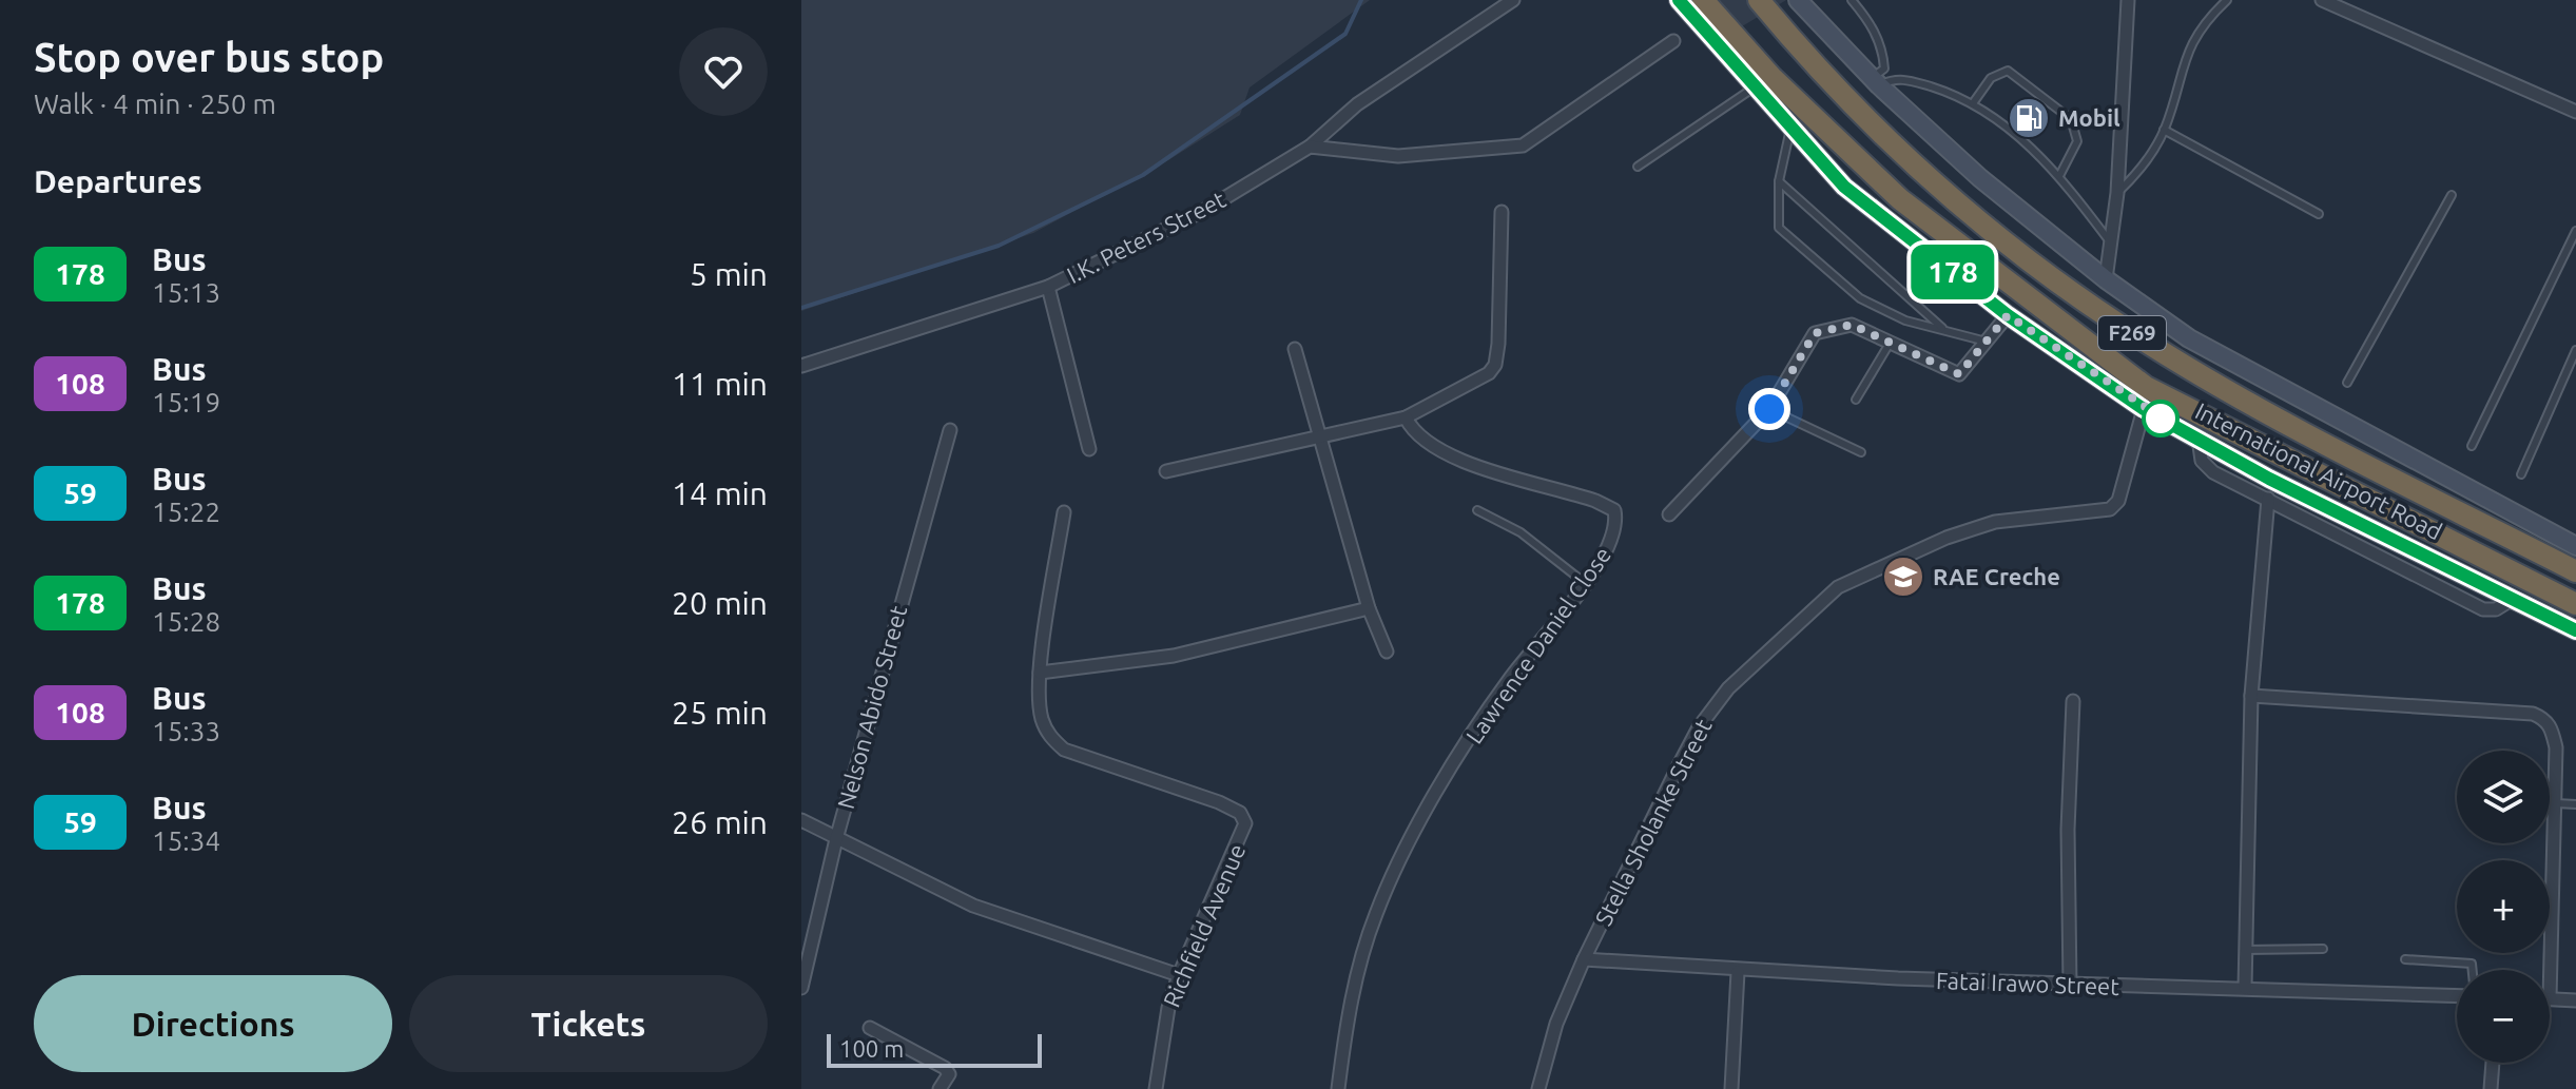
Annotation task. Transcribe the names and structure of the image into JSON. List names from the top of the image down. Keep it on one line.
{"streets":{"highway":["F269","International Airport Road"],"street":["I.K. Peters Street","Lawrence Daniel Close","Nelson Abido Street","Stella Sholanke Street","Richfield Avenue","Fatai Irawo Street"]},"crossings":[["International Airport Road","Stella Sholanke Street"],["Stella Sholanke Street","Fatai Irawo Street"]],"places":{"fuel station":["Mobil"],"school or university":["RAE Creche"]},"lines":["bus line 178"],"scale_bar":"100 m","page":{"heading":[["Stop over bus stop","Walk · 4 min · 250 m"],"Departures"],"on_map":"178","list":[{"mark":"178","name":"Bus","note":"15:13","value":"5 min"},{"mark":"108","name":"Bus","note":"15:19","value":"11 min"},{"mark":"59","name":"Bus","note":"15:22","value":"14 min"},{"mark":"178","name":"Bus","note":"15:28","value":"20 min"},{"mark":"108","name":"Bus","note":"15:33","value":"25 min"},{"mark":"59","name":"Bus","note":"15:34","value":"26 min"}],"map_buttons":["+","−"],"buttons":["Directions","Tickets"],"scale":"100 m"}}
